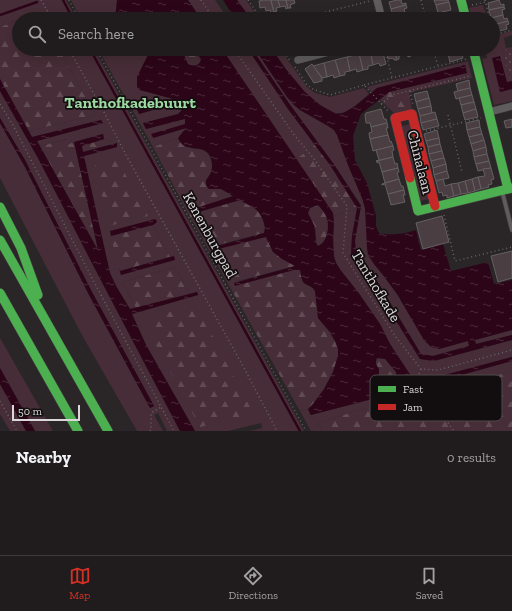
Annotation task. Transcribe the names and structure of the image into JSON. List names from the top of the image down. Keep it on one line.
{"streets":{"main road":["Chinalaan"],"path":["Kenenburgpad","Tanthofkade"]},"districts":["Tanthofkadebuurt"],"legend":["Fast","Jam"],"scale_bar":"50 m","page":{"search":"Search here","scale":"50 m","heading":["Nearby","0 results"],"nav":["Map","Directions","Saved"]}}
